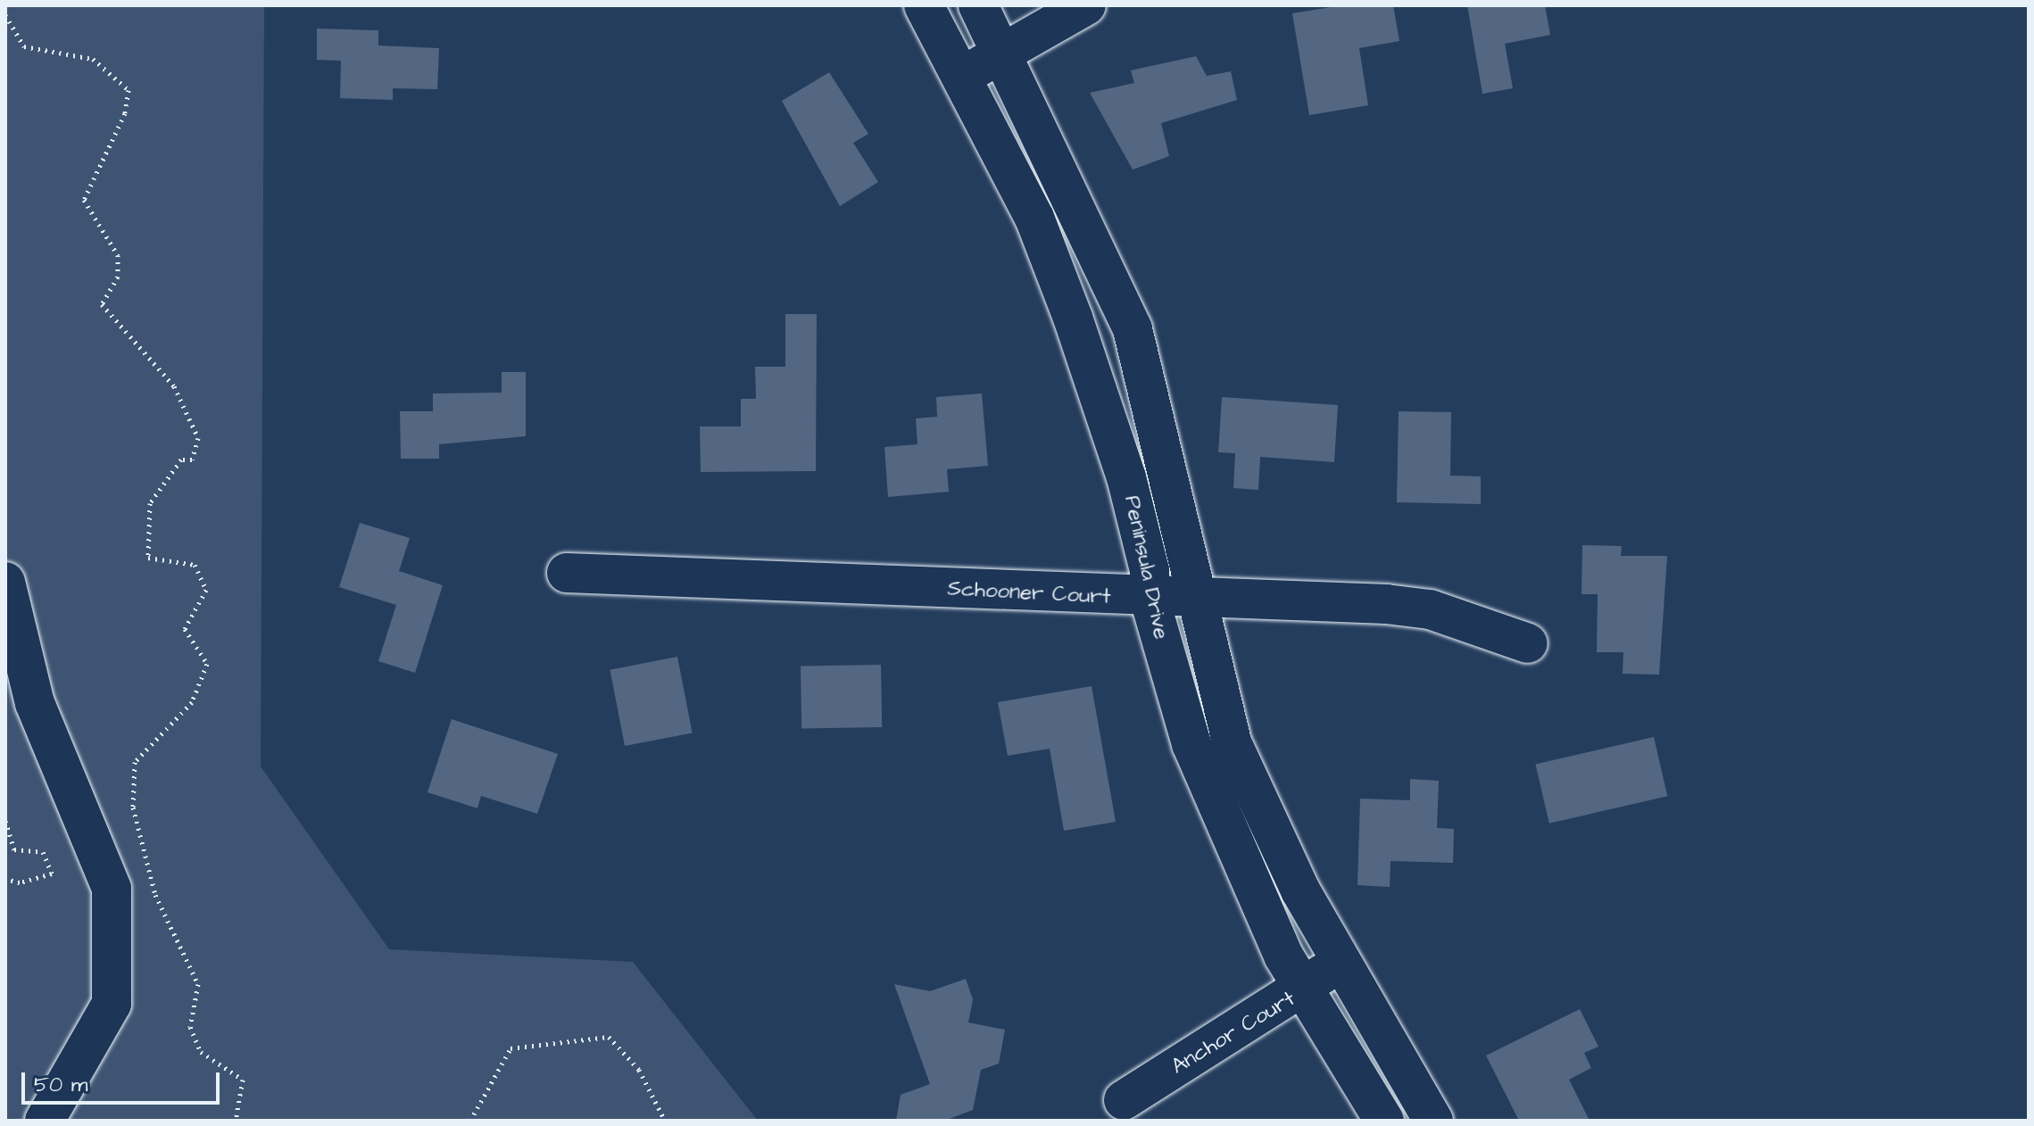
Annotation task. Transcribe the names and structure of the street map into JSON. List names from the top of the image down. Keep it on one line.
{"streets":{"street":["Peninsula Drive","Schooner Court","Anchor Court"]},"crossings":[["Peninsula Drive","Schooner Court"],["Peninsula Drive","Anchor Court"]],"scale_bar":"50 m"}
